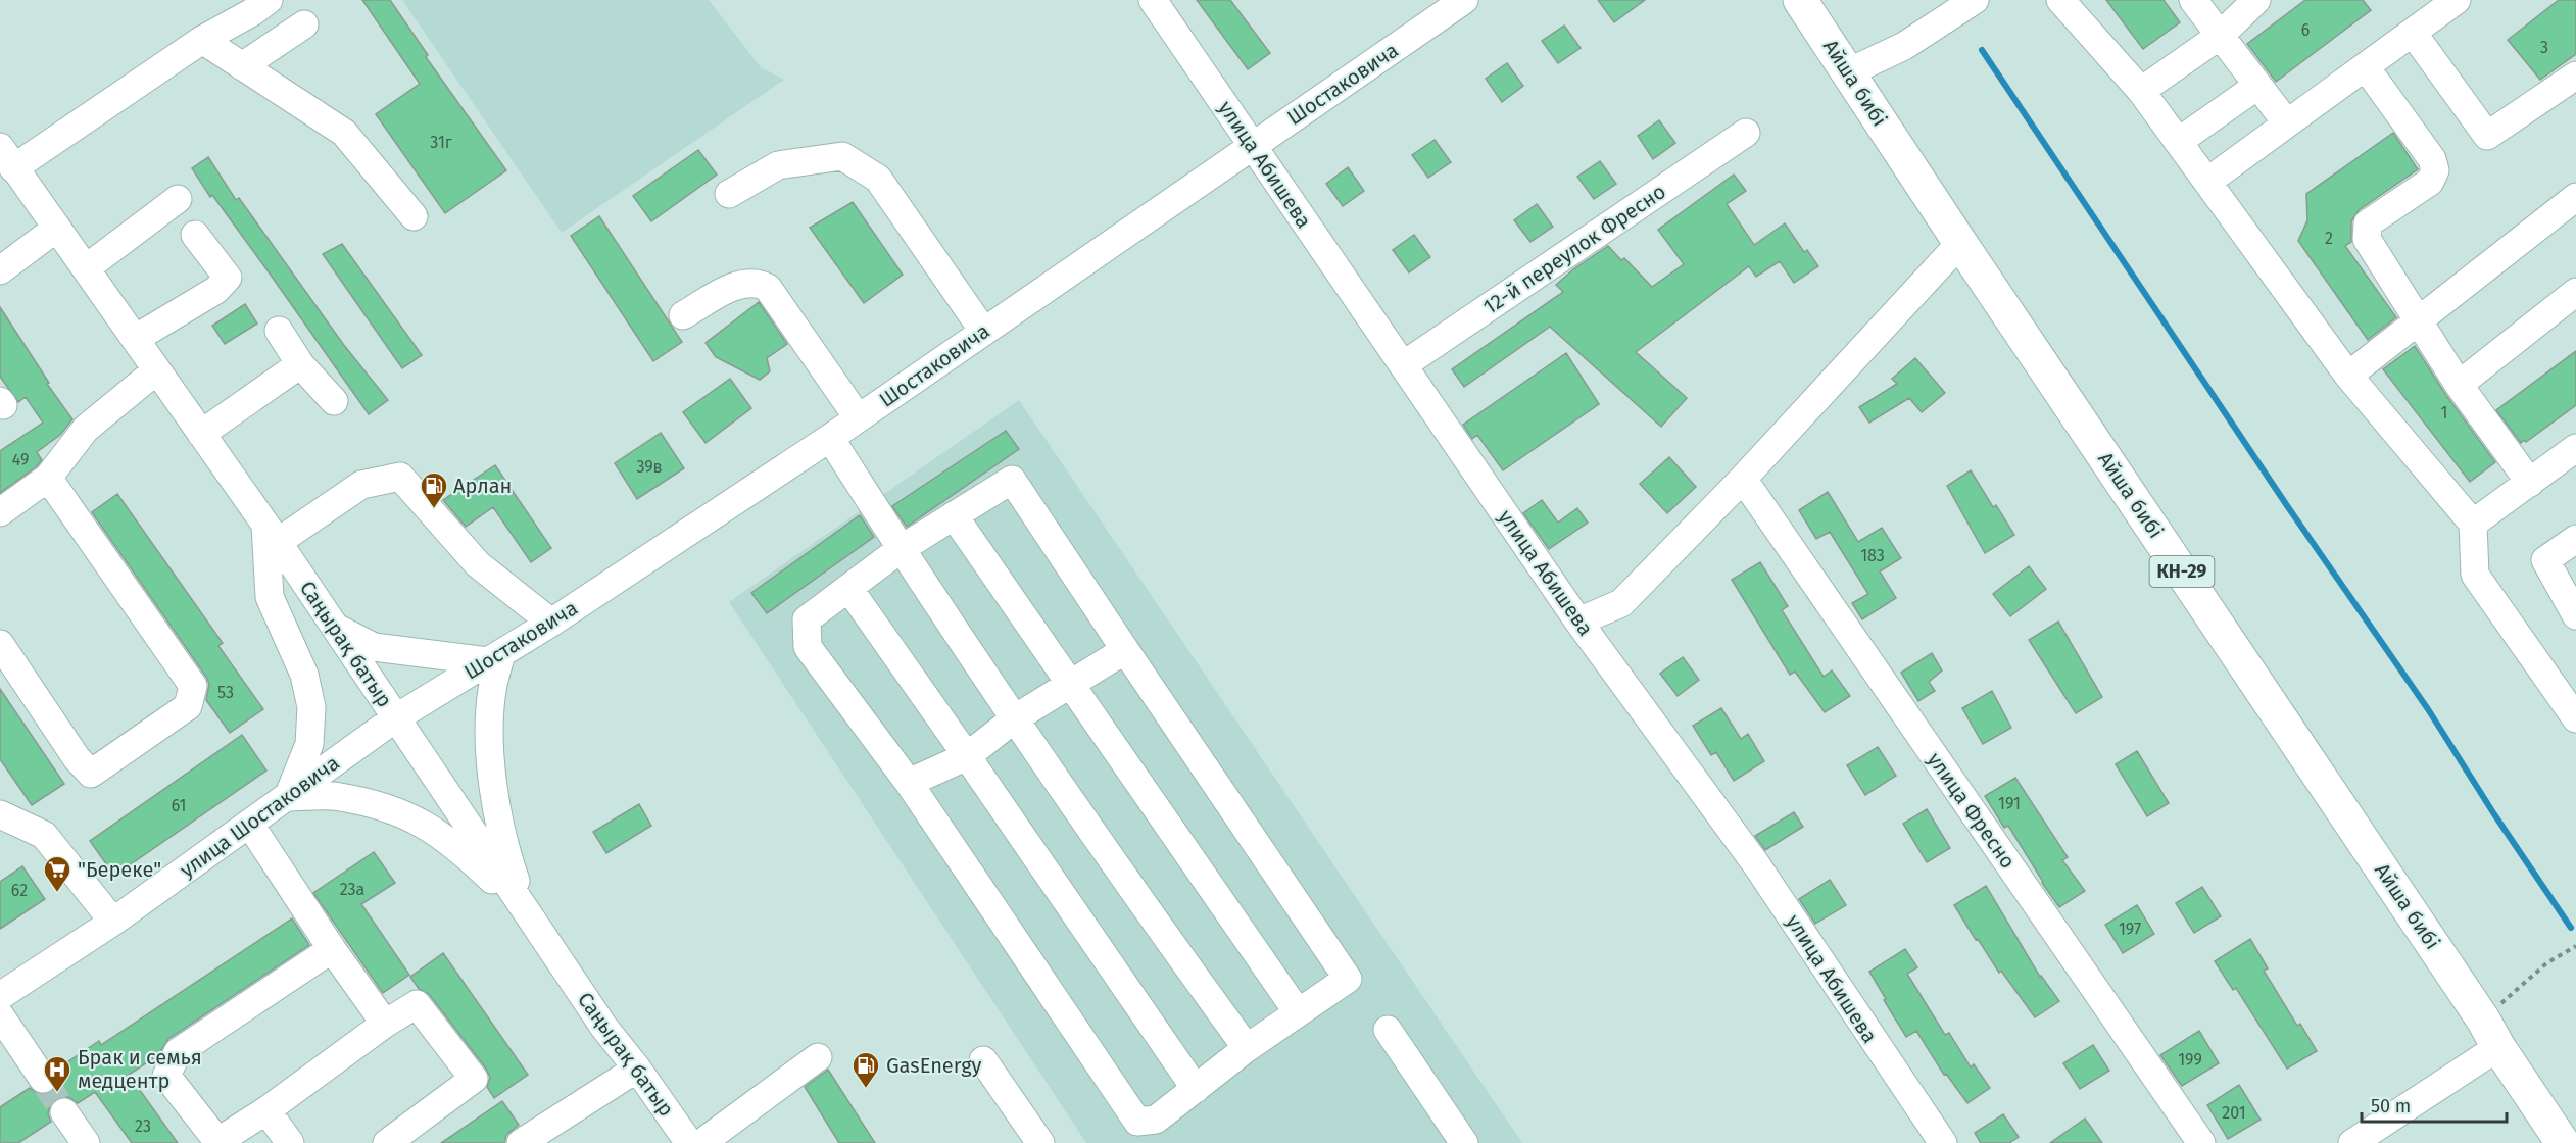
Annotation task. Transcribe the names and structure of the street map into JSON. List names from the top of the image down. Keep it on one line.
{"streets":{"main road":["Айша бибі","КН-29"],"street":["Шостаковича","улица Абишева","12-й переулок Фресно","Саңырақ батыр","улица Фресно","улица Шостаковича"]},"crossings":[["Шостаковича","улица Абишева"],["Шостаковича","Саңырақ батыр"],["Шостаковича","улица Шостаковича"],["улица Абишева","12-й переулок Фресно"],["Саңырақ батыр","улица Шостаковича"]],"places":{"fuel station":["Арлан","GasEnergy"],"supermarket":["\"Береке\""],"hospital":["Брак и семья медцентр"]},"house_numbers":["6","3","31г","2","1","49","39в","183","53","191","61","23а","62","197","199","201","23"],"scale_bar":"50 m"}
